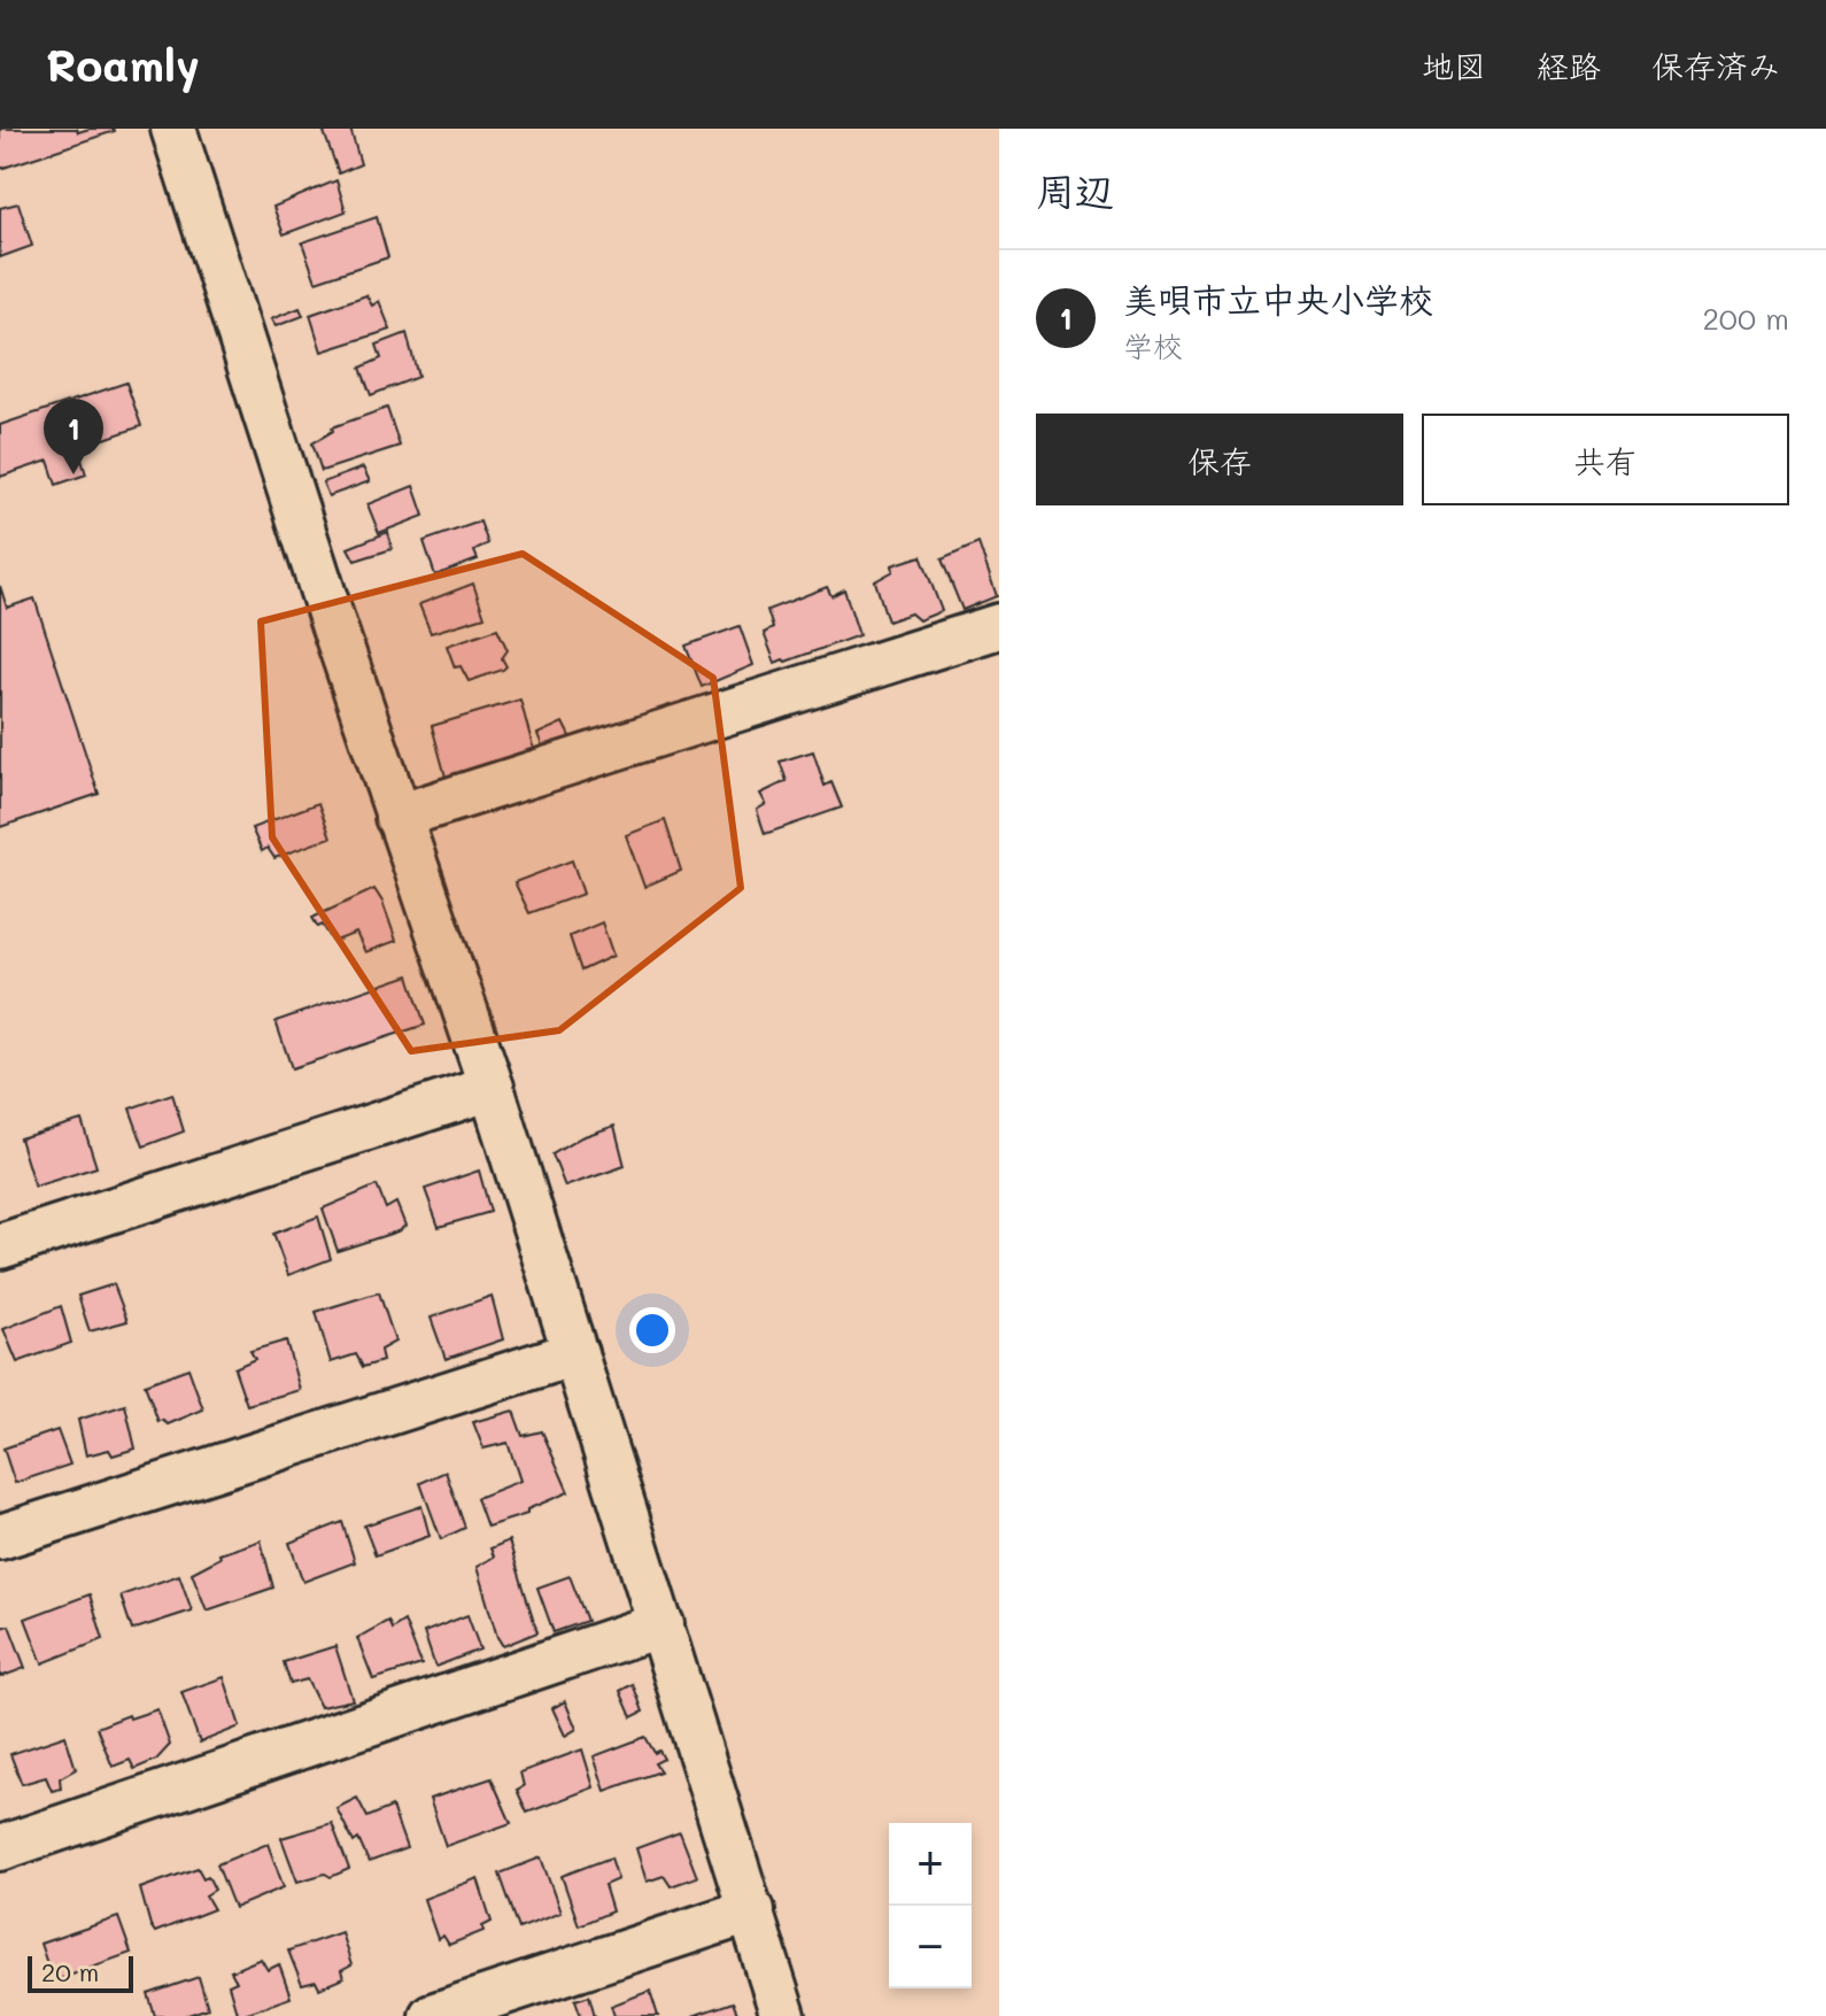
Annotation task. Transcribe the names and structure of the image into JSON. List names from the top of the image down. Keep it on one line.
{"scale_bar":"20 m","page":{"header":"Roamly","nav":["地図","経路","保存済み"],"heading":"周辺","list":[{"mark":"1","name":"美唄市立中央小学校","note":"学校","value":"200 m"}],"buttons":["保存","共有"],"pins":"1","map_buttons":["+","−"],"scale":"20 m"}}
